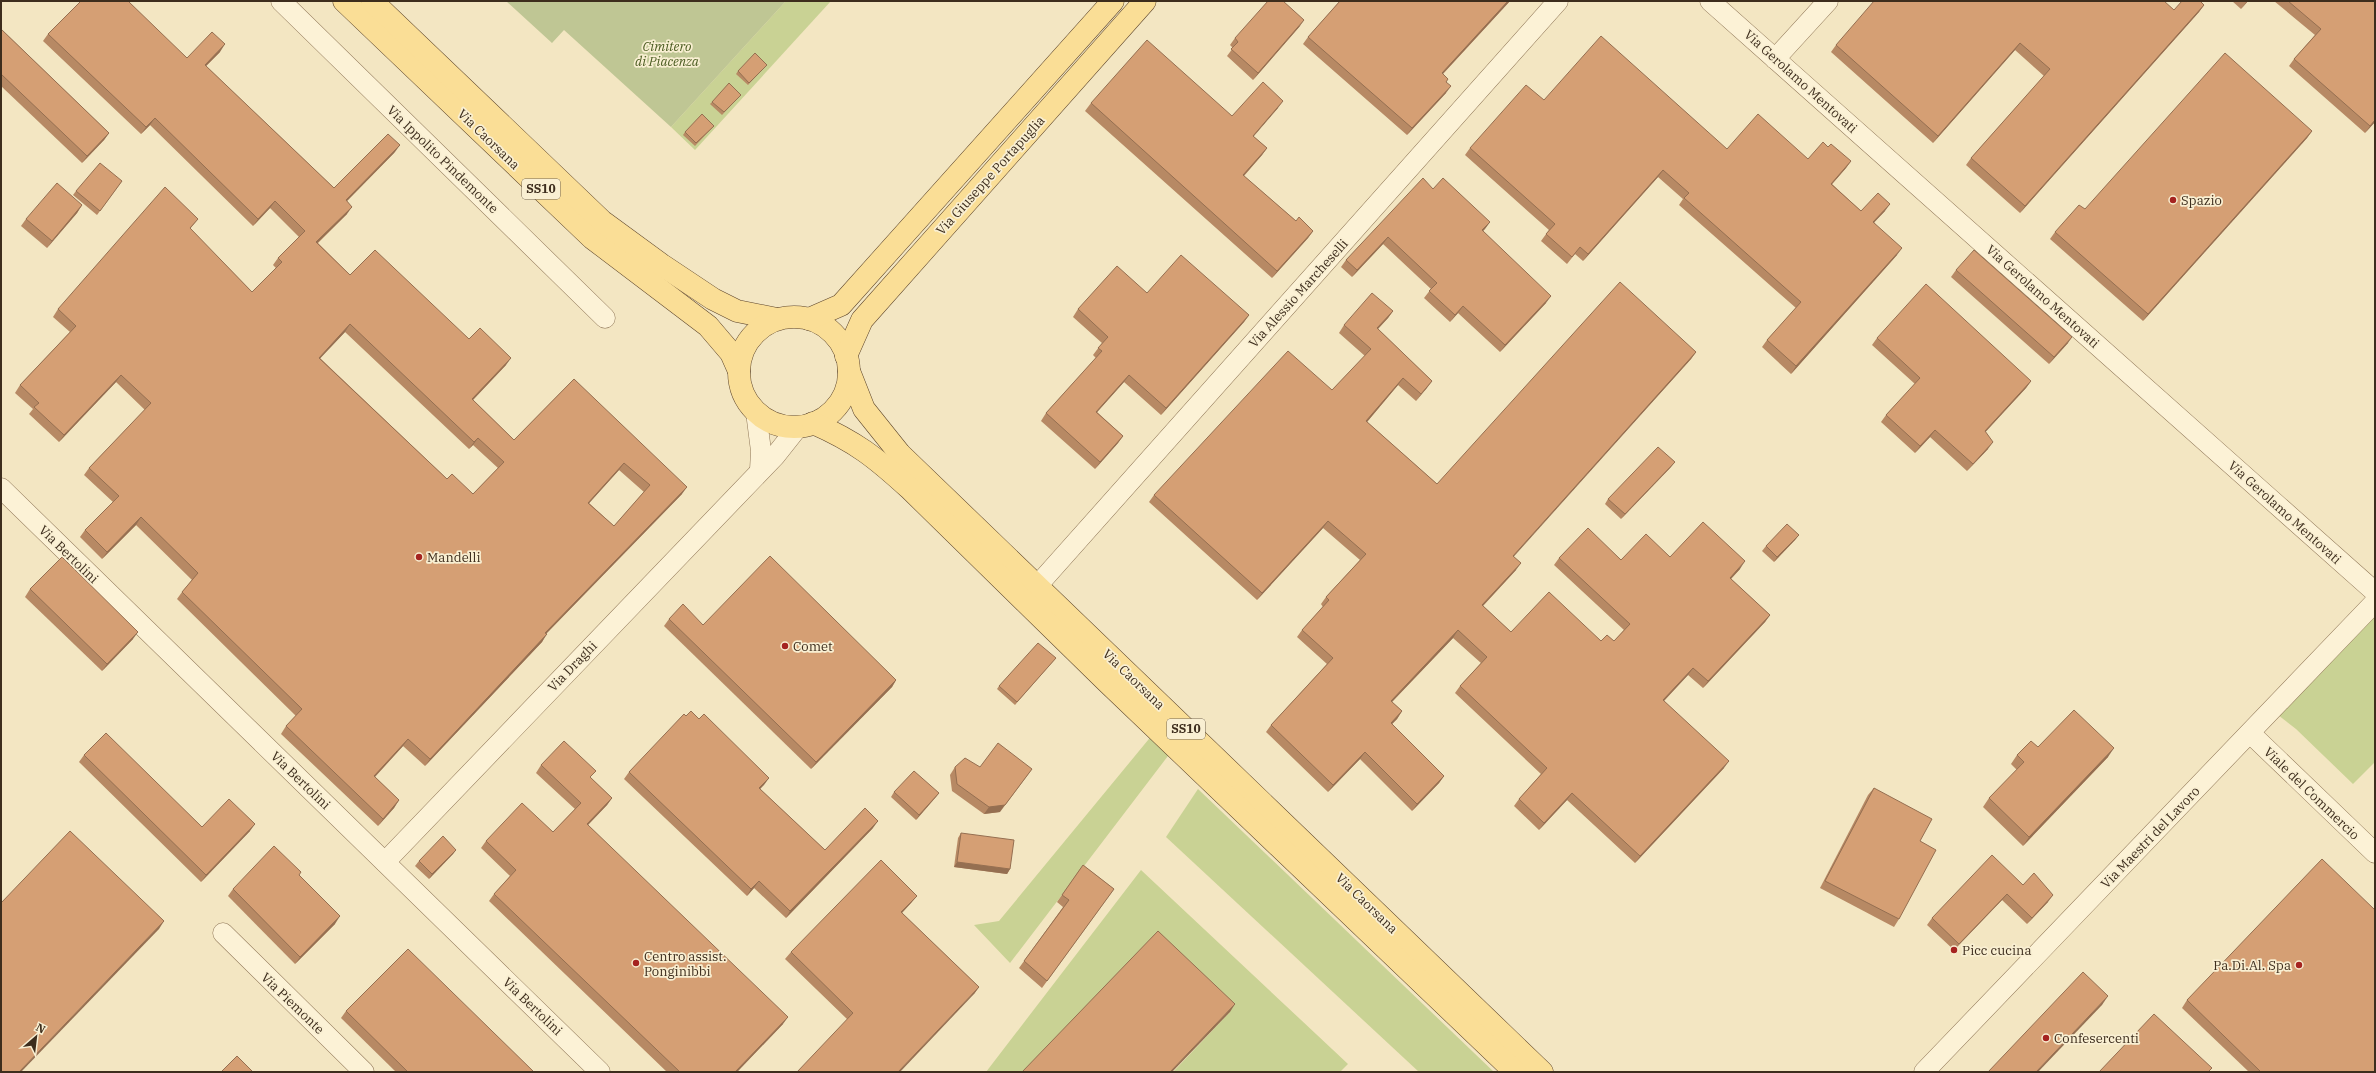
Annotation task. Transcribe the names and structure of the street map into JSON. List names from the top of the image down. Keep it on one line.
{"streets":{"main road":["Via Caorsana","Via Giuseppe Portapuglia","SS10"],"street":["Via Gerolamo Mentovati","Via Ippolito Pindemonte","Via Alessio Marcheselli","Via Bertolini","Via Draghi","Viale del Commercio","Via Maestri del Lavoro","Via Piemonte"]},"crossings":[["Via Caorsana","Via Giuseppe Portapuglia"],["Via Caorsana","SS10"],["Via Caorsana","Via Alessio Marcheselli"],["Via Caorsana","Via Draghi"],["Via Giuseppe Portapuglia","SS10"],["Via Giuseppe Portapuglia","Via Draghi"],["SS10","Via Draghi"],["Via Bertolini","Via Draghi"],["Viale del Commercio","Via Maestri del Lavoro"]],"parks":["Cimitero di Piacenza"],"places":["Spazio","Mandelli","Comet","Picc cucina","Centro assist. Ponginibbi","Pa.Di.Al. Spa","Confesercenti"],"north":"top right"}
